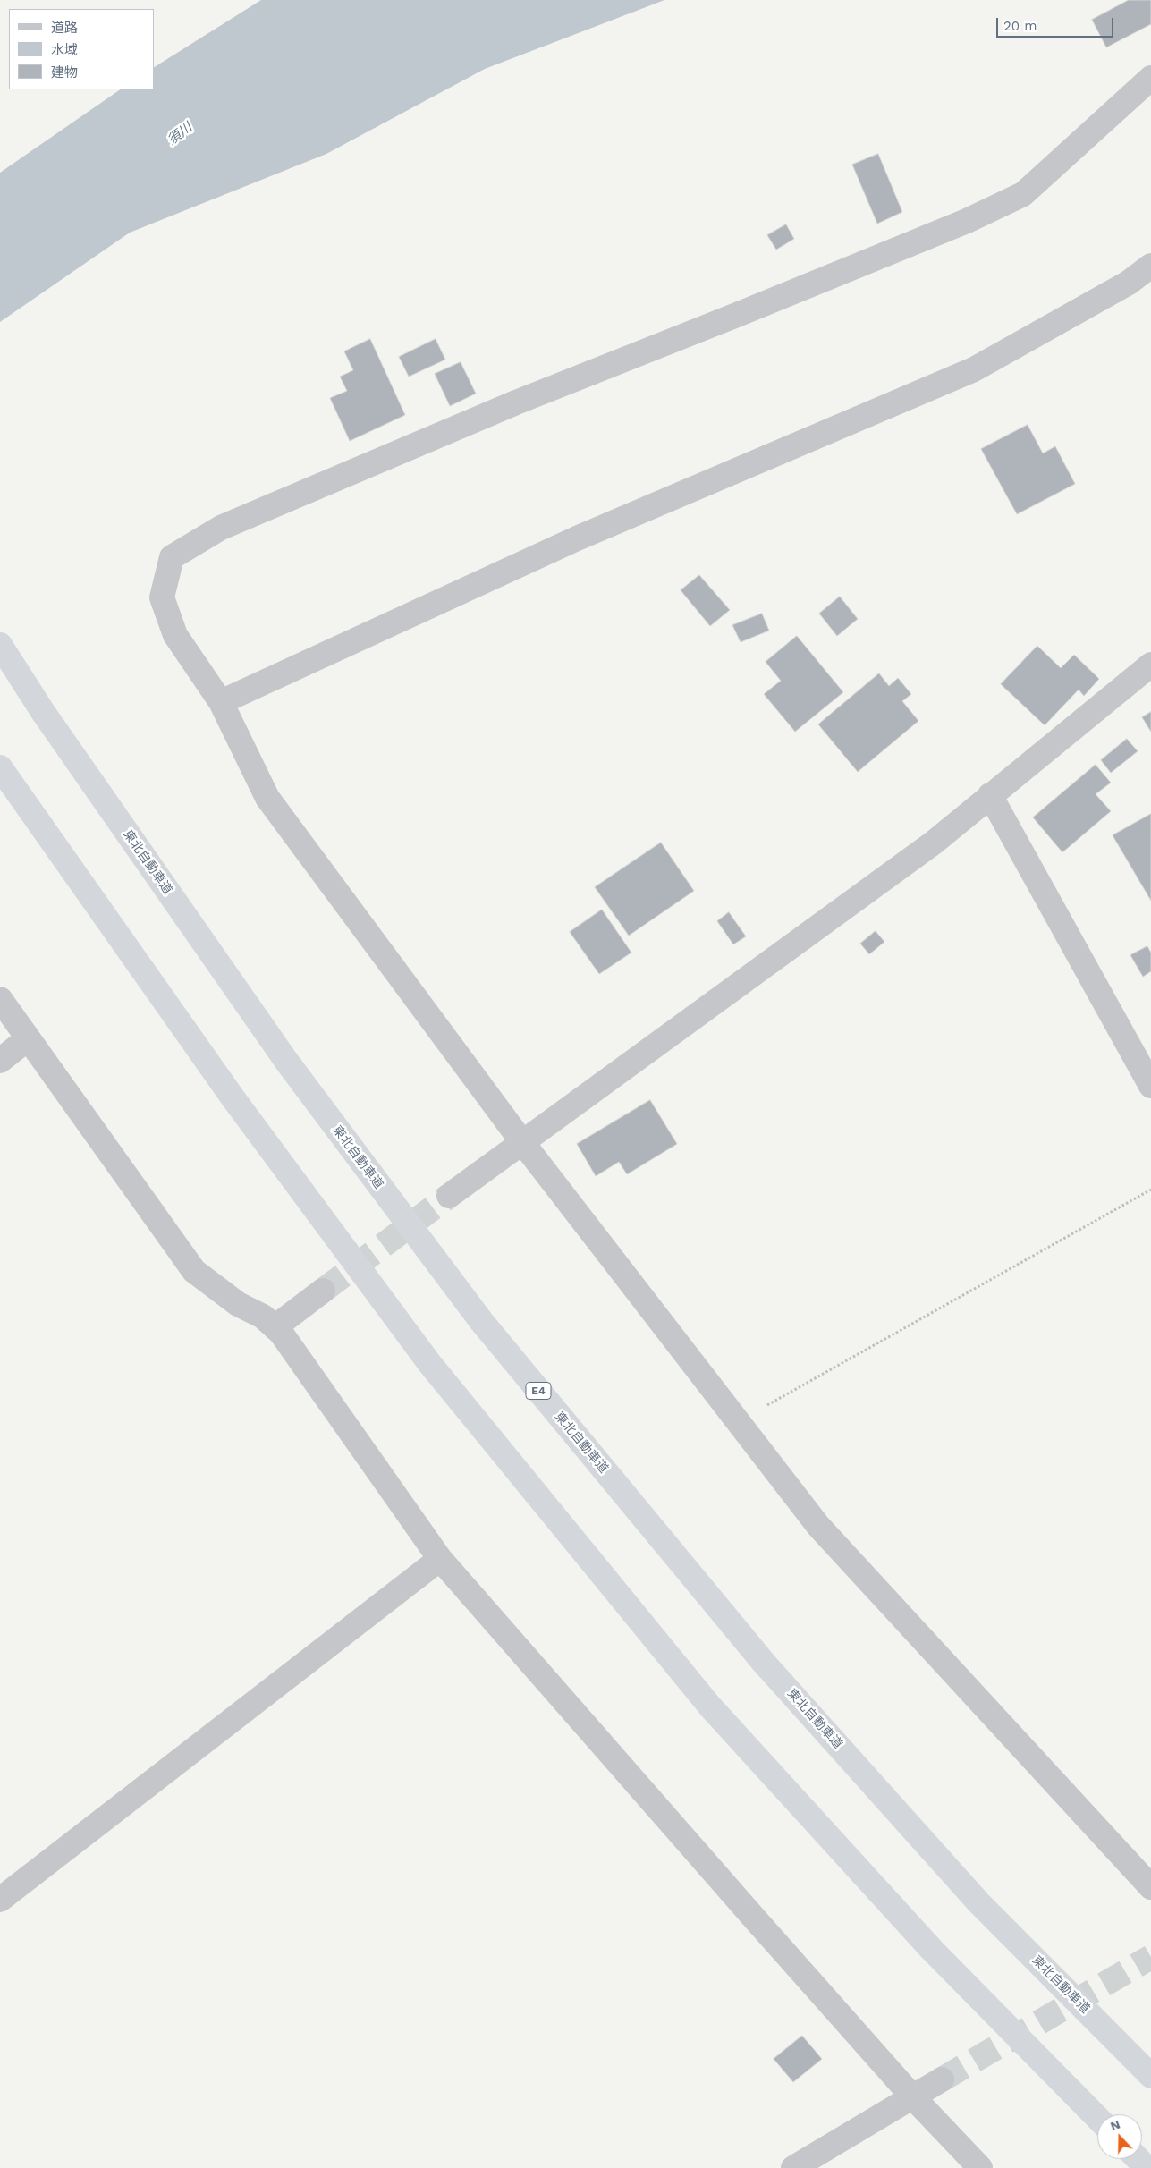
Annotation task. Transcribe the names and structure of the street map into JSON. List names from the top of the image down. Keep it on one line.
{"streets":{"highway":["東北自動車道","E4"]},"water":["須川"],"legend":["道路","水域","建物"],"scale_bar":"20 m","north":"top"}
